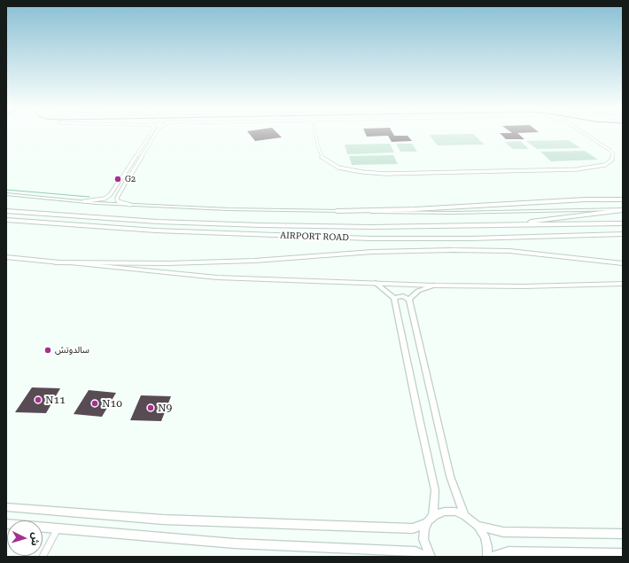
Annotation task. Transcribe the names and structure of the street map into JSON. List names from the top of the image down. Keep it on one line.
{"streets":{"highway":["AIRPORT ROAD"]},"places":["G2","سالدوتش","N11","N10","N9"],"north":"right"}
